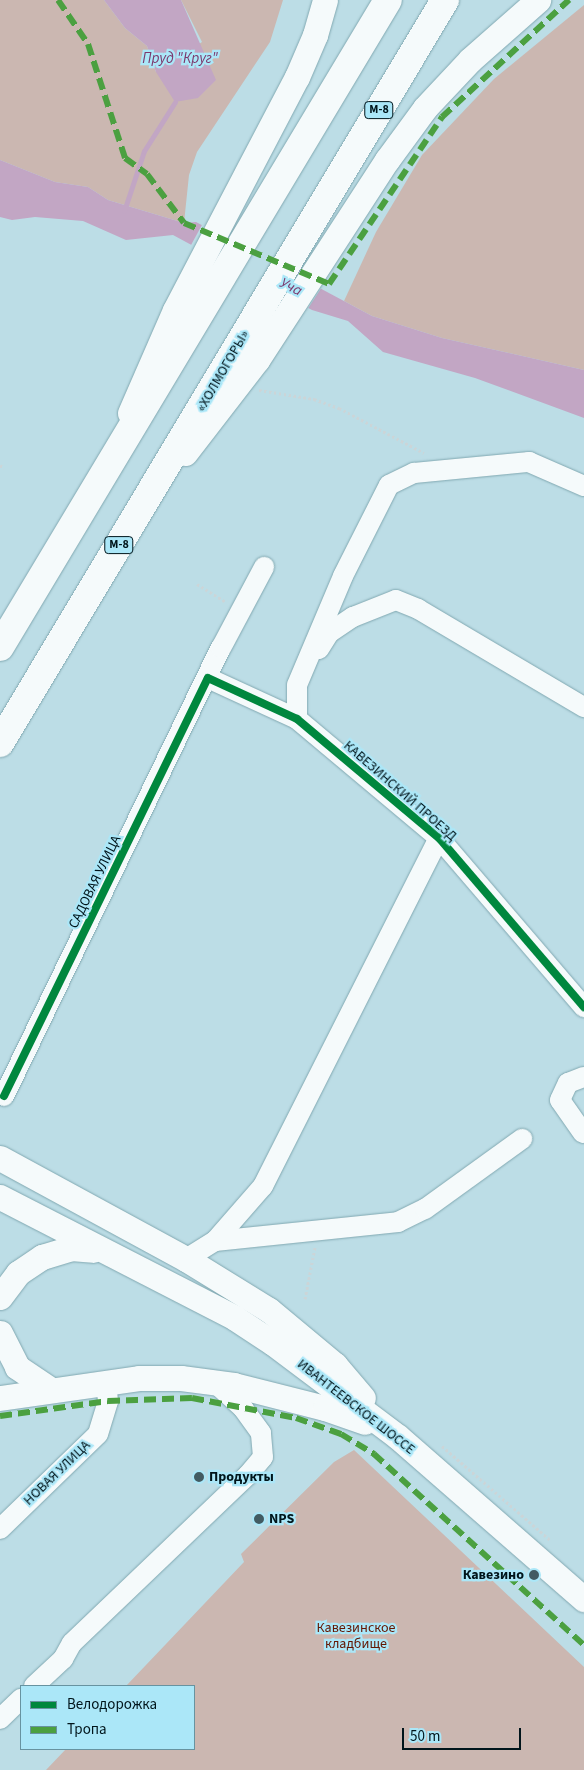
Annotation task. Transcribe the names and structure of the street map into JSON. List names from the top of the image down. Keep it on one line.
{"streets":{"highway":["М-8","«ХОЛМОГОРЫ»"],"main road":["ИВАНТЕЕВСКОЕ ШОССЕ"],"street":["КАВЕЗИНСКИЙ ПРОЕЗД","САДОВАЯ УЛИЦА","НОВАЯ УЛИЦА"]},"crossings":[["КАВЕЗИНСКИЙ ПРОЕЗД","САДОВАЯ УЛИЦА"]],"water":["Пруд \"Круг\"","Уча"],"parks":["Кавезинское кладбище"],"places":["Продукты","NPS","Кавезино"],"legend":["Велодорожка","Тропа"],"scale_bar":"50 m"}
